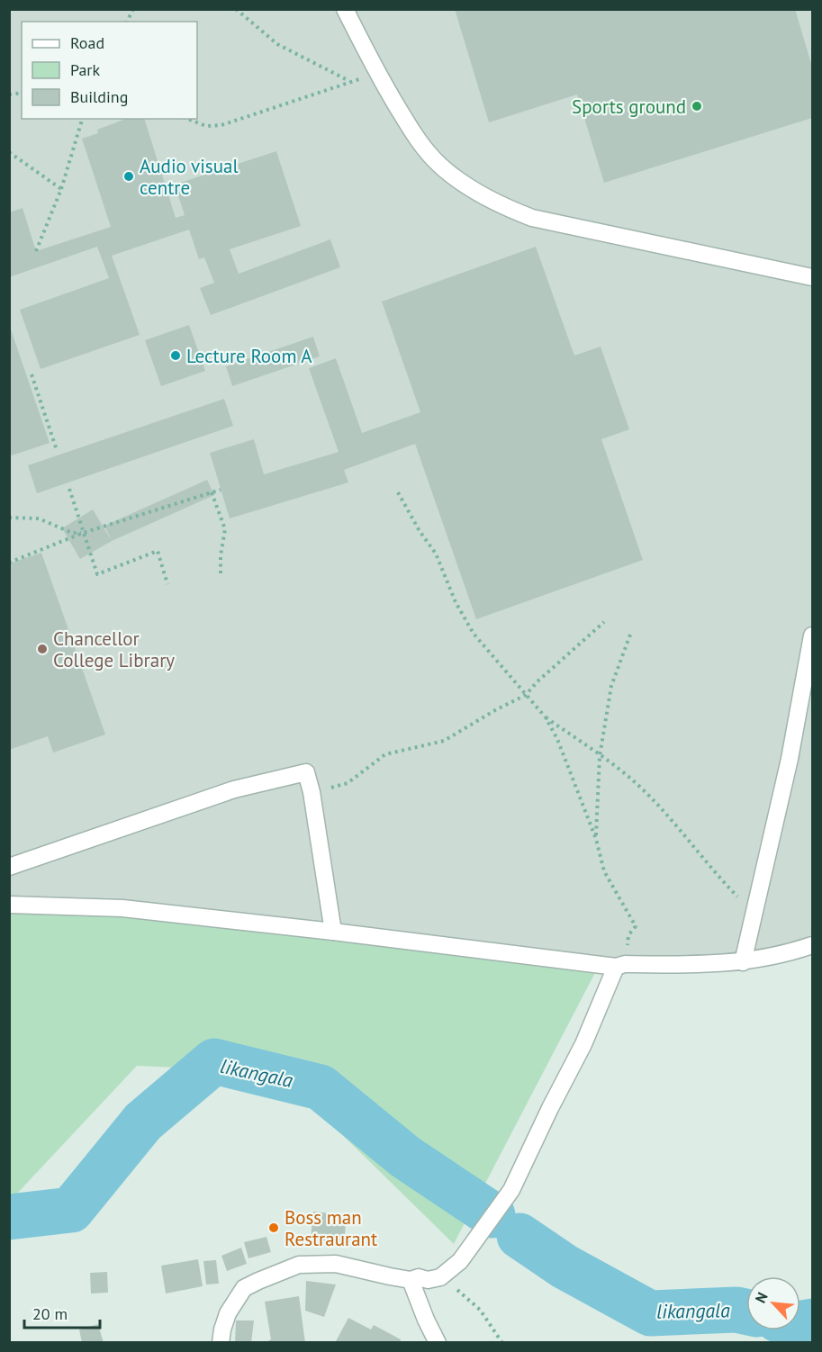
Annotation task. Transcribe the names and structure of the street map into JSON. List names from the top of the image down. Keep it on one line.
{"water":["likangala"],"places":["Sports ground","Audio visual centre","Lecture Room A","Chancellor College Library","Boss man Restraurant"],"legend":["Road","Park","Building"],"scale_bar":"20 m","north":"top left"}
